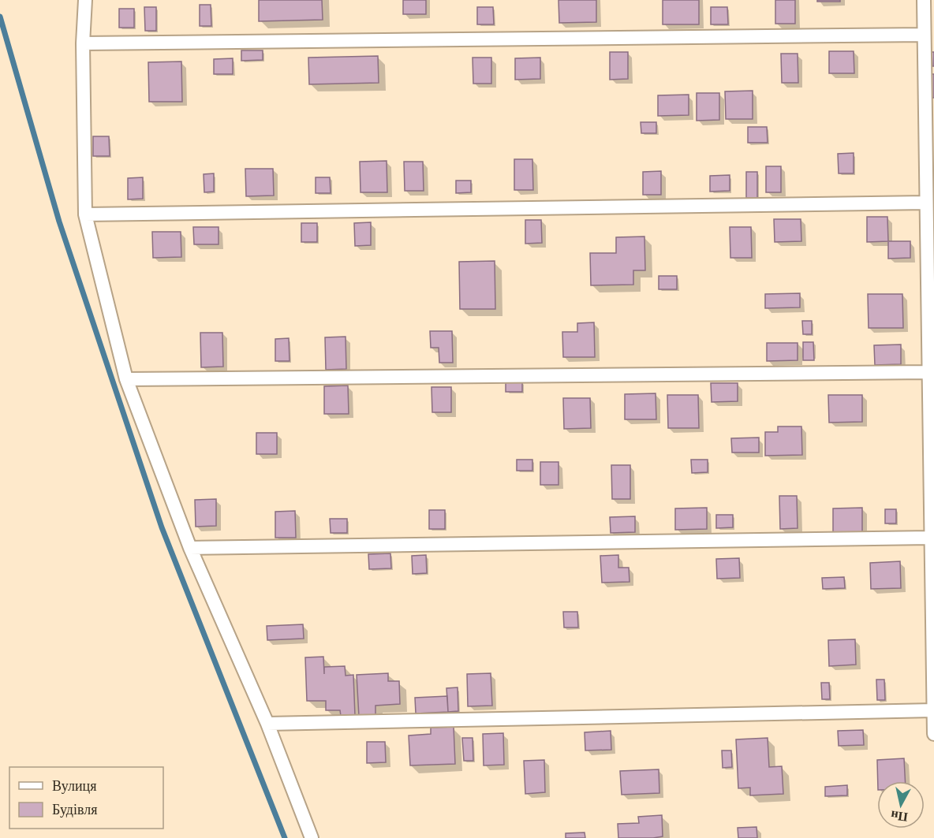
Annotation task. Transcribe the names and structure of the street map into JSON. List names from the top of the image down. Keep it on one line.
{"legend":["Вулиця","Будівля"],"north":"bottom"}
